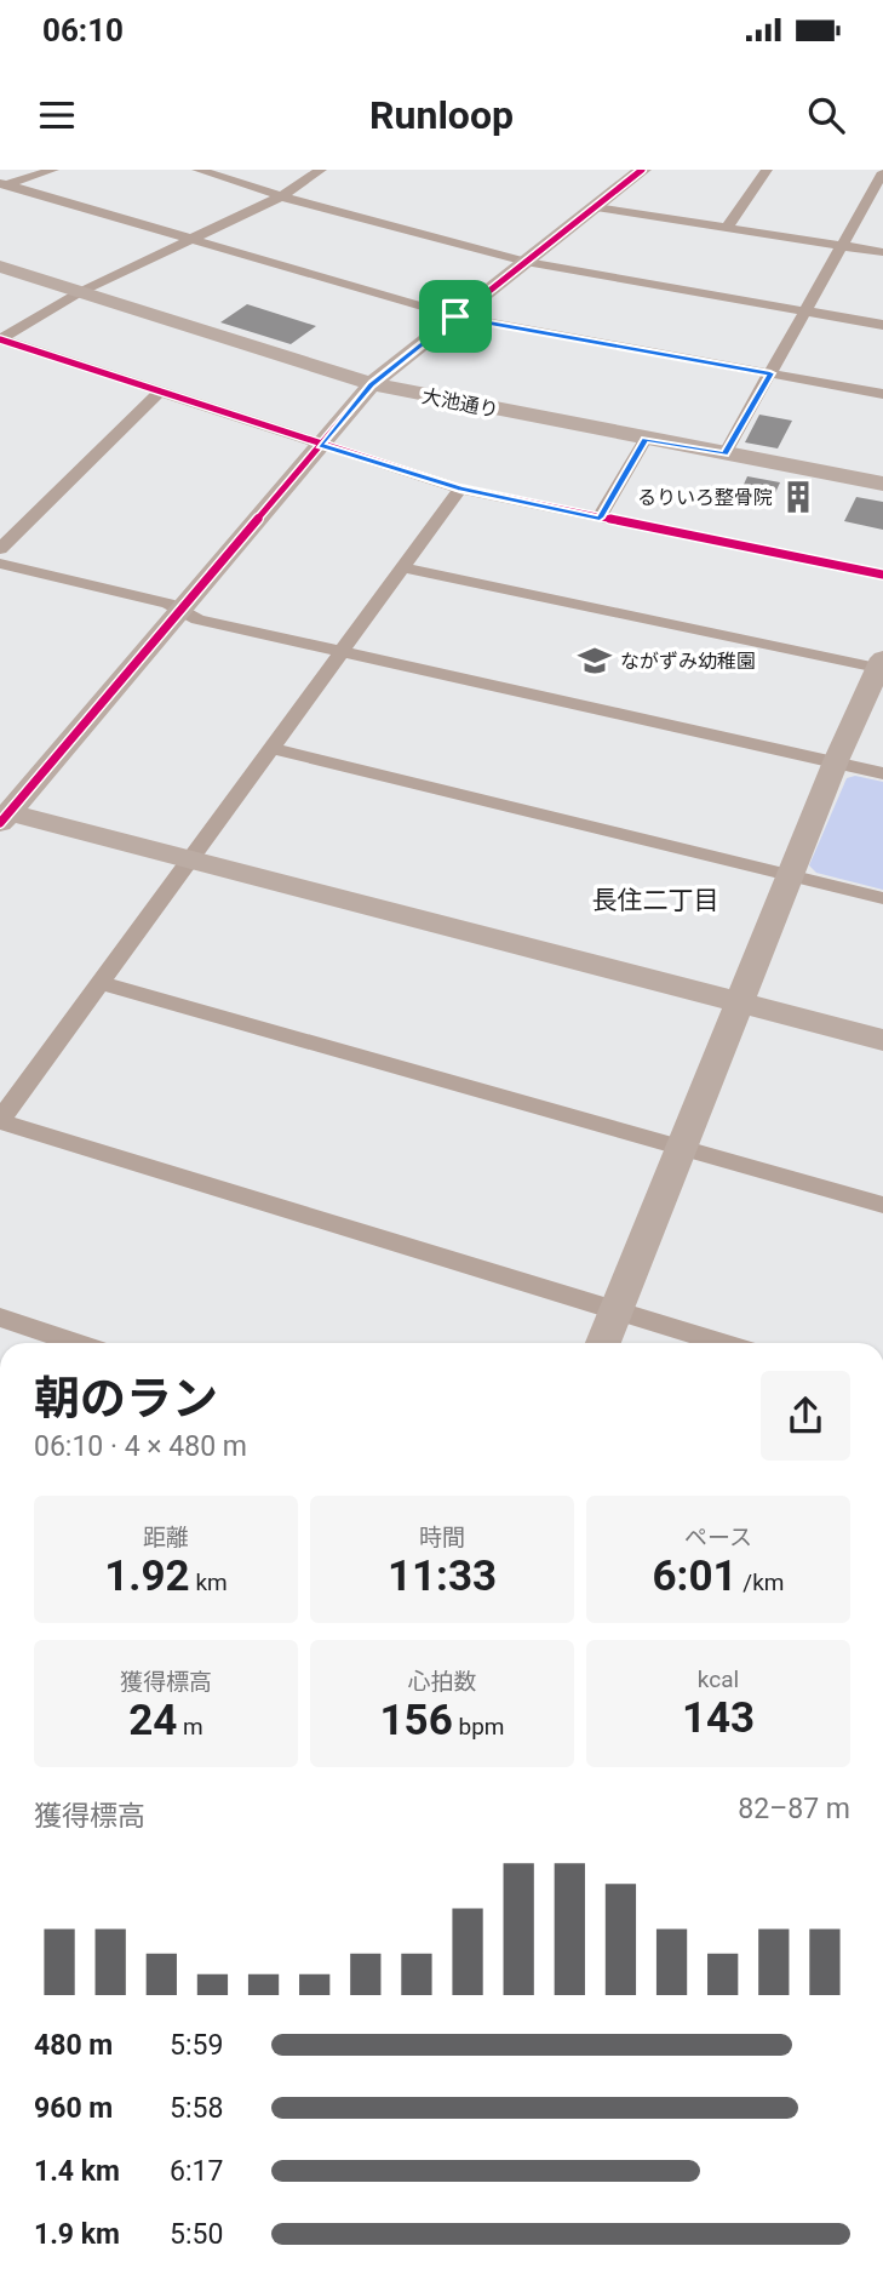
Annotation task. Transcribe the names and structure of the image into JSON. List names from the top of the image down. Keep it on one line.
{"streets":{"street":["大池通り"]},"districts":["長住二丁目"],"places":{"building":["るりいろ整骨院"],"school or university":["ながずみ幼稚園"]},"page":{"status":"06:10","header":"Runloop","heading":["朝のラン","06:10 · 4 × 480 m"],"stats":[["距離","1.92 km"],["時間","11:33"],["ペース","6:01 /km"],["獲得標高","24 m"],["心拍数","156 bpm"],["kcal","143"]],"chart":["獲得標高","82–87 m"],"list":[{"name":"480 m","note":"5:59"},{"name":"960 m","note":"5:58"},{"name":"1.4 km","note":"6:17"},{"name":"1.9 km","note":"5:50"}]}}
